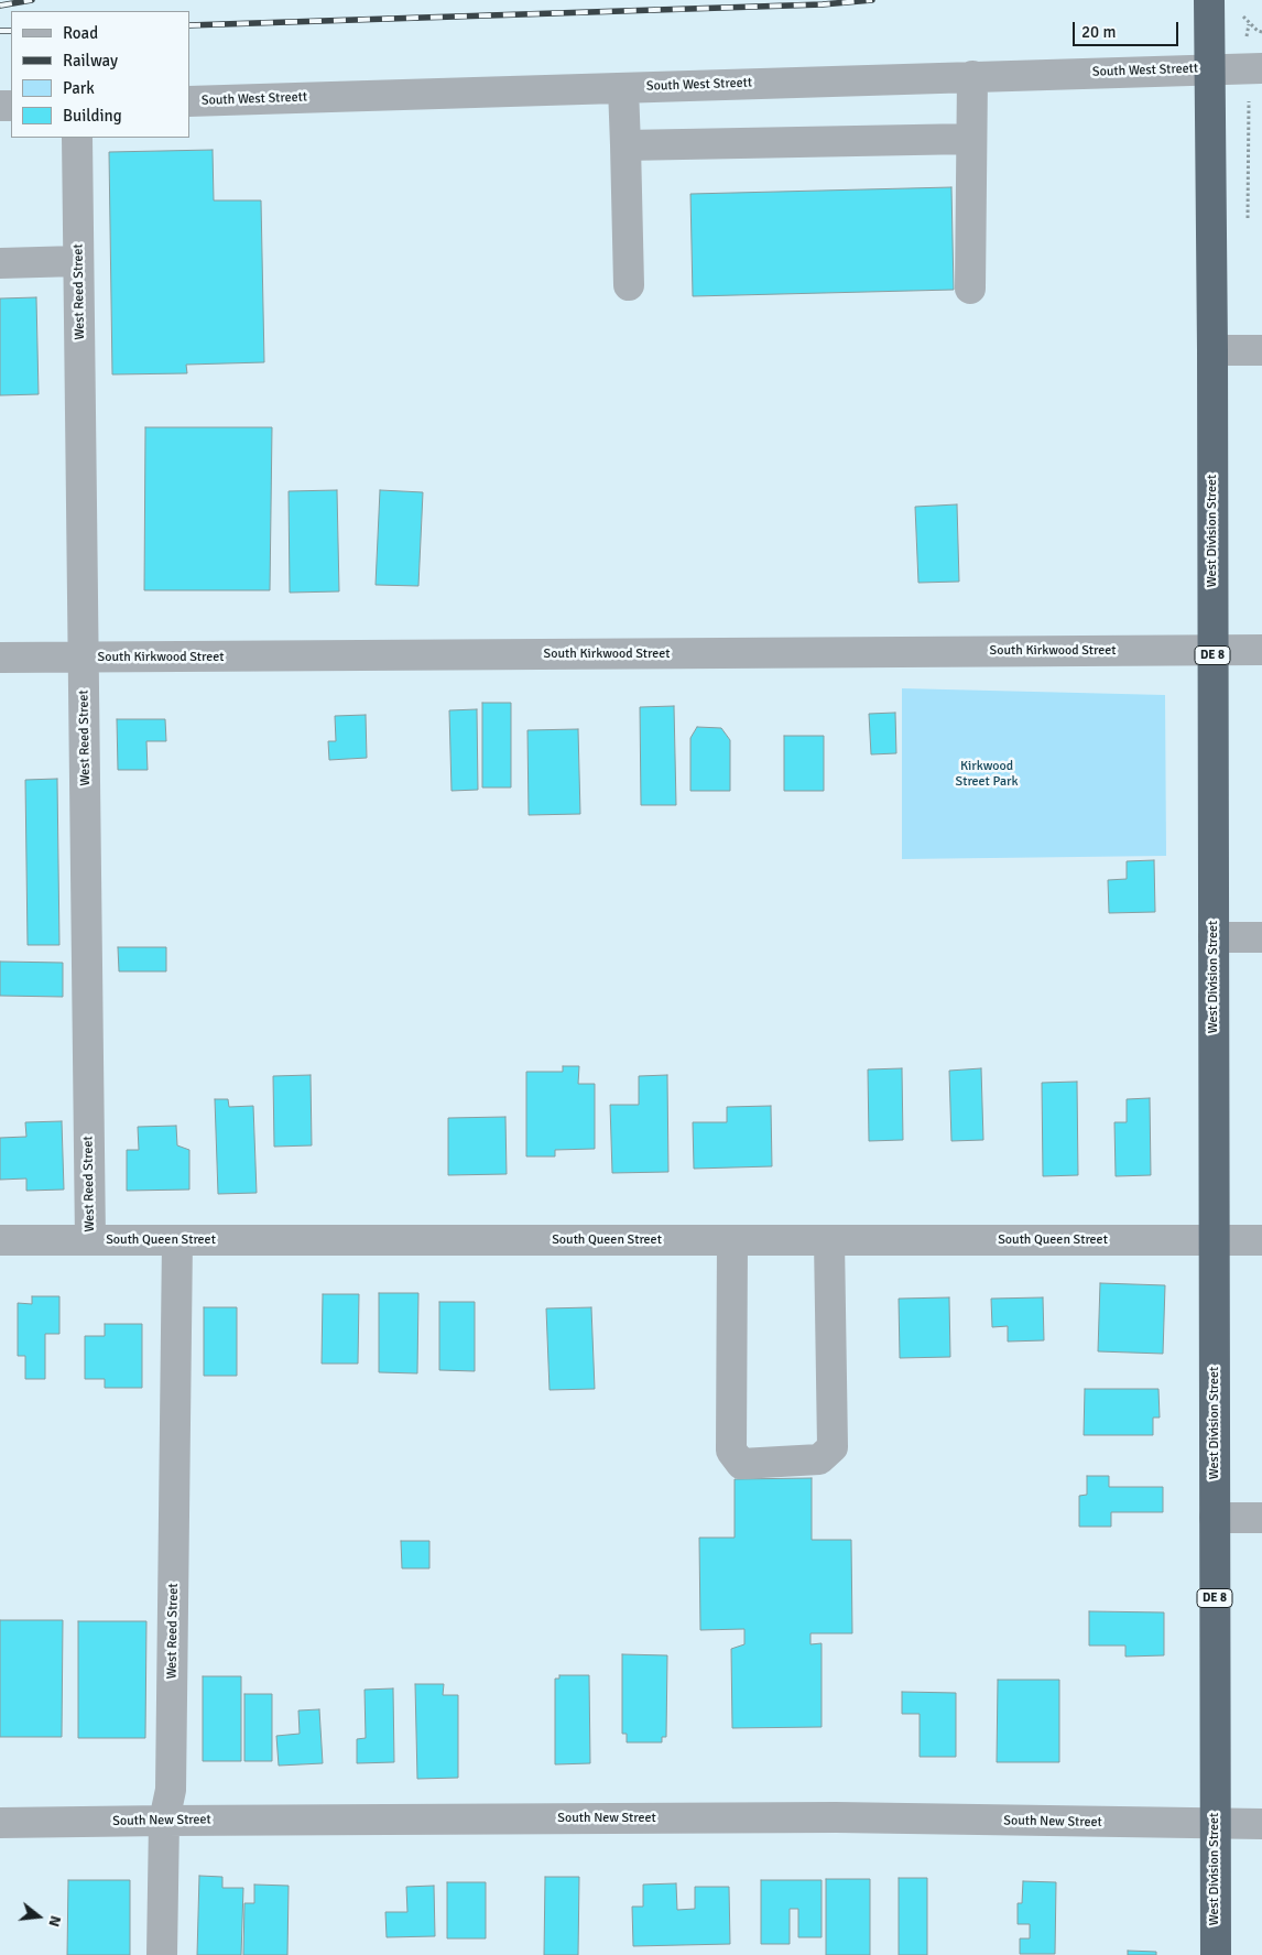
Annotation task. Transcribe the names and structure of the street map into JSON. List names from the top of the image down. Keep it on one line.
{"streets":{"highway":["West Division Street","DE 8"],"street":["South West Streett","West Reed Street","South Kirkwood Street","South Queen Street","South New Street"]},"crossings":[["South West Streett","West Division Street"],["West Reed Street","South Kirkwood Street"],["West Reed Street","South Queen Street"],["West Reed Street","South New Street"],["West Division Street","South Kirkwood Street"],["West Division Street","South Queen Street"],["West Division Street","South New Street"]],"parks":["Kirkwood Street Park"],"legend":["Road","Railway","Park","Building"],"scale_bar":"20 m","north":"right"}
